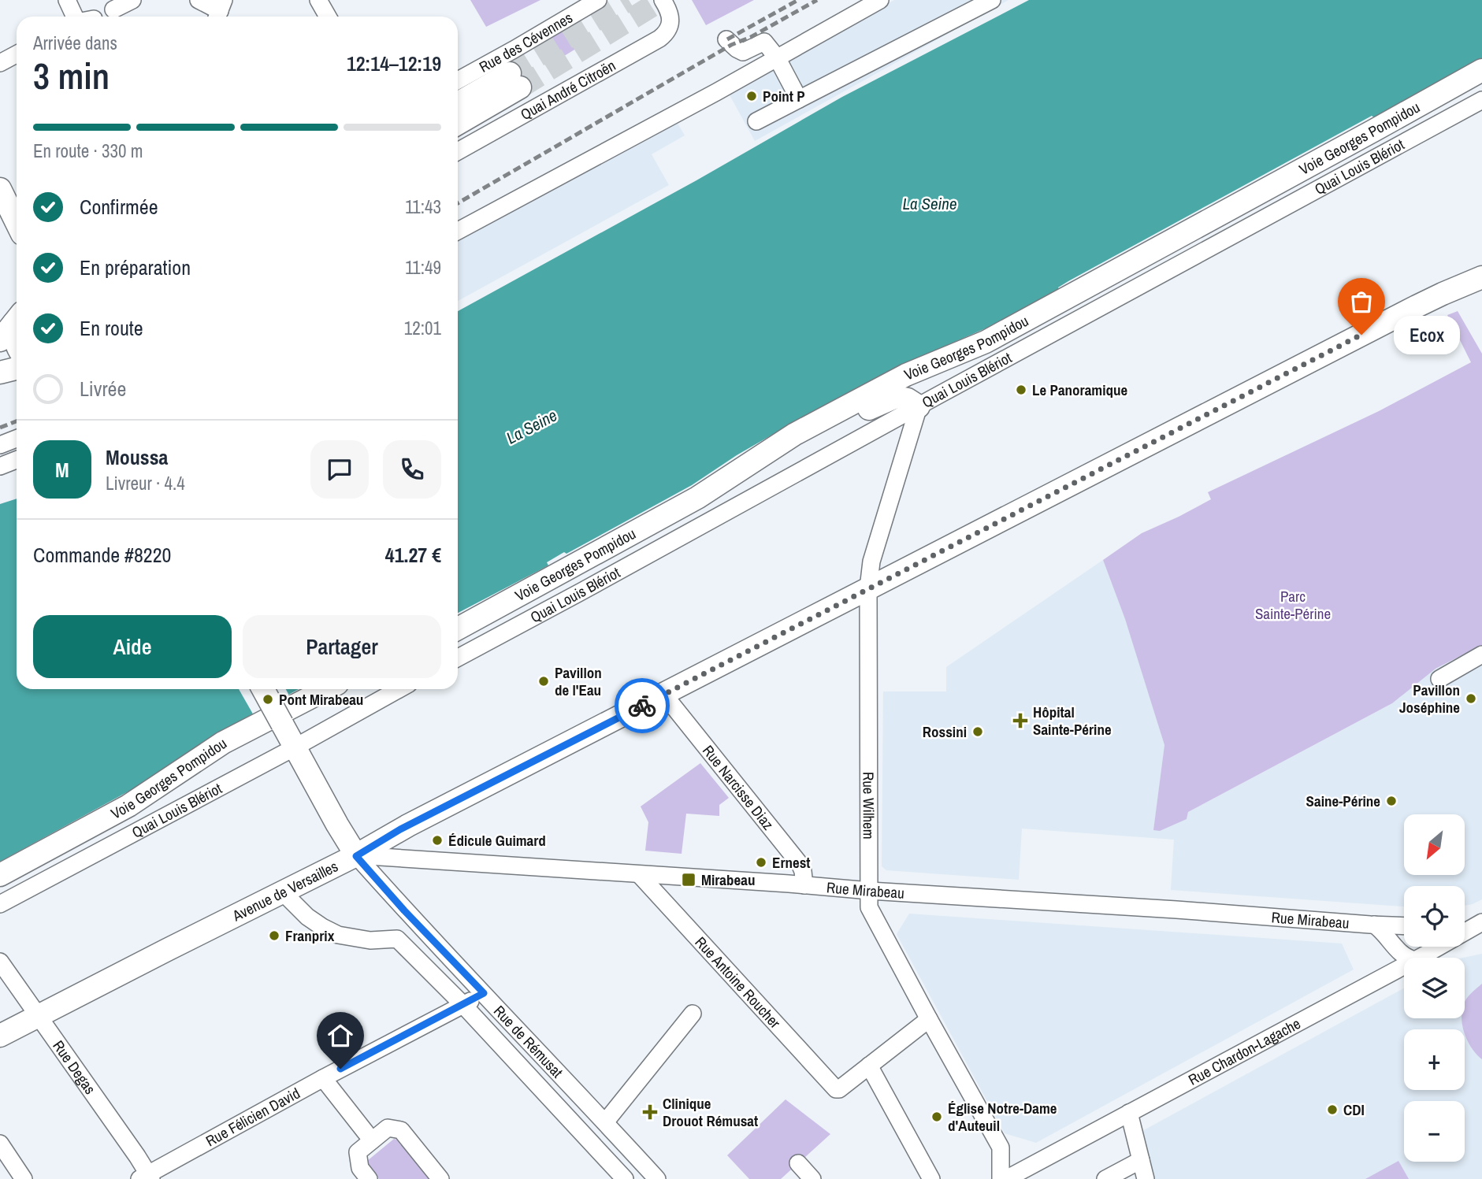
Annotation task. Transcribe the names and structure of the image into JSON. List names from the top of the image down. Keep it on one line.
{"streets":{"main road":["Quai André Citroën","Voie Georges Pompidou","Avenue de Versailles"],"street":["Rue des Cévennes","Quai Louis Blériot","Rue Narcisse Diaz","Rue Wilhem","Rue Mirabeau","Rue Antoine Roucher","Rue de Rémusat","Rue Chardon-Lagache","Rue Degas","Rue Félicien David"]},"crossings":[["Quai Louis Blériot","Rue Wilhem"],["Rue Narcisse Diaz","Rue Mirabeau"],["Rue Narcisse Diaz","Avenue de Versailles"],["Rue Wilhem","Rue Mirabeau"],["Rue Wilhem","Avenue de Versailles"],["Rue Mirabeau","Avenue de Versailles"],["Rue Mirabeau","Rue Antoine Roucher"],["Rue Mirabeau","Rue de Rémusat"],["Avenue de Versailles","Rue de Rémusat"],["Avenue de Versailles","Rue Degas"],["Rue de Rémusat","Rue Félicien David"],["Rue Degas","Rue Félicien David"]],"water":["La Seine"],"parks":["Parc Sainte-Périne"],"places":{"other":["Point P","Ecox","Le Panoramique","Pavillon de l'Eau","Pavillon Joséphine","Pont Mirabeau","Rossini","Saine-Périne","Édicule Guimard","Ernest","Franprix","CDI","Église Notre-Dame d'Auteuil"],"health":["Hôpital Sainte-Périne","Clinique Drouot Rémusat"],"transit":["Mirabeau"]},"north":"bottom left","page":{"heading":["3 min","Arrivée dans","12:14–12:19"],"panel":["Moussa","Livreur · 4.4","Commande #8220","41.27 €"],"bar":"En route · 330 m","list":[["Confirmée","11:43"],["En préparation","11:49"],["En route","12:01"],"Livrée"],"bubble":"Ecox","round":"M","buttons":["Aide","Partager"],"map_buttons":["+","−"]}}
